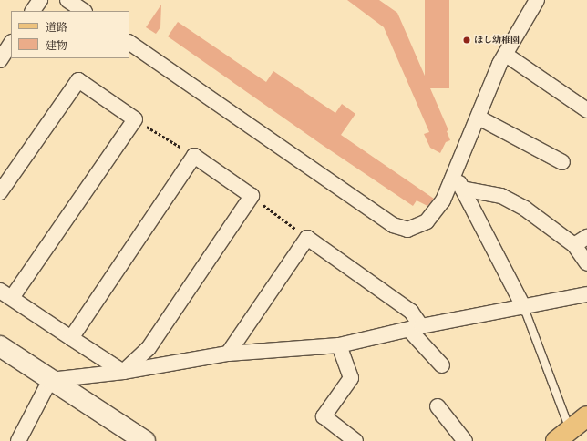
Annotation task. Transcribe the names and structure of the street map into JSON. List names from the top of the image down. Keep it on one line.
{"places":["ほし幼稚園"],"legend":["道路","建物"]}
